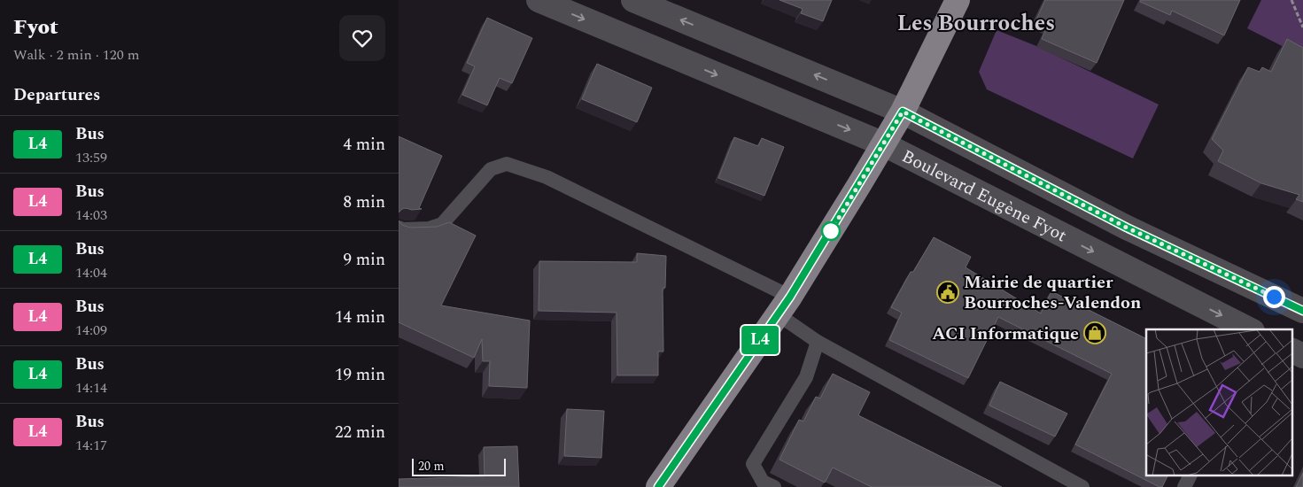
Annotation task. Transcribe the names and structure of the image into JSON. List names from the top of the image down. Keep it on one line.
{"streets":{"street":["Boulevard Eugène Fyot"]},"districts":["Les Bourroches"],"places":{"public building":["Mairie de quartier Bourroches-Valendon"],"shop":["ACI Informatique"]},"lines":["bus line L4"],"scale_bar":"20 m","page":{"heading":[["Fyot","Walk · 2 min · 120 m"],"Departures"],"on_map":"L4","list":[{"mark":"L4","name":"Bus","note":"13:59","value":"4 min"},{"mark":"L4","name":"Bus","note":"14:03","value":"8 min"},{"mark":"L4","name":"Bus","note":"14:04","value":"9 min"},{"mark":"L4","name":"Bus","note":"14:09","value":"14 min"},{"mark":"L4","name":"Bus","note":"14:14","value":"19 min"},{"mark":"L4","name":"Bus","note":"14:17","value":"22 min"}],"scale":"20 m"}}
